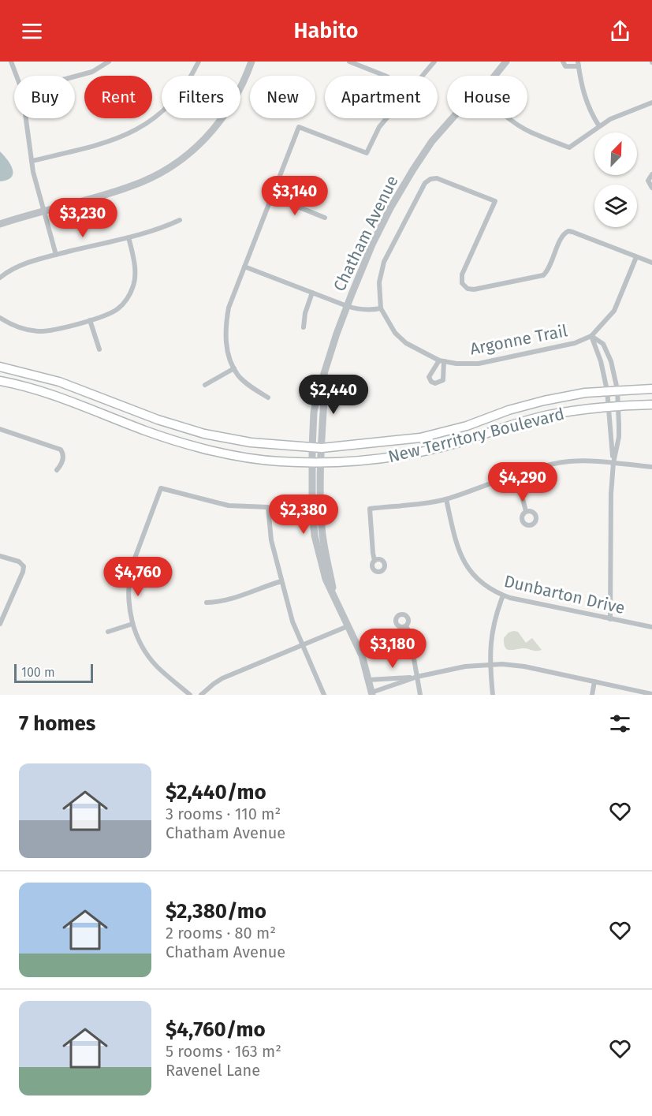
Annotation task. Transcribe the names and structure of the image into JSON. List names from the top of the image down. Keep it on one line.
{"streets":{"main road":["New Territory Boulevard"],"street":["Chatham Avenue","Argonne Trail","Dunbarton Drive"]},"crossings":[["Chatham Avenue","New Territory Boulevard"]],"scale_bar":"100 m","north":"top right","page":{"header":"Habito","chip":["Buy","Rent","Filters","New","Apartment","House"],"price":["$3,140","$3,230","$2,440","$4,290","$2,380","$4,760","$3,180"],"scale":"100 m","heading":"7 homes","list":[{"name":"$2,440/mo","note":"3 rooms · 110 m² · Chatham Avenue"},{"name":"$2,380/mo","note":"2 rooms · 80 m² · Chatham Avenue"},{"name":"$4,760/mo","note":"5 rooms · 163 m² · Ravenel Lane"}]}}
